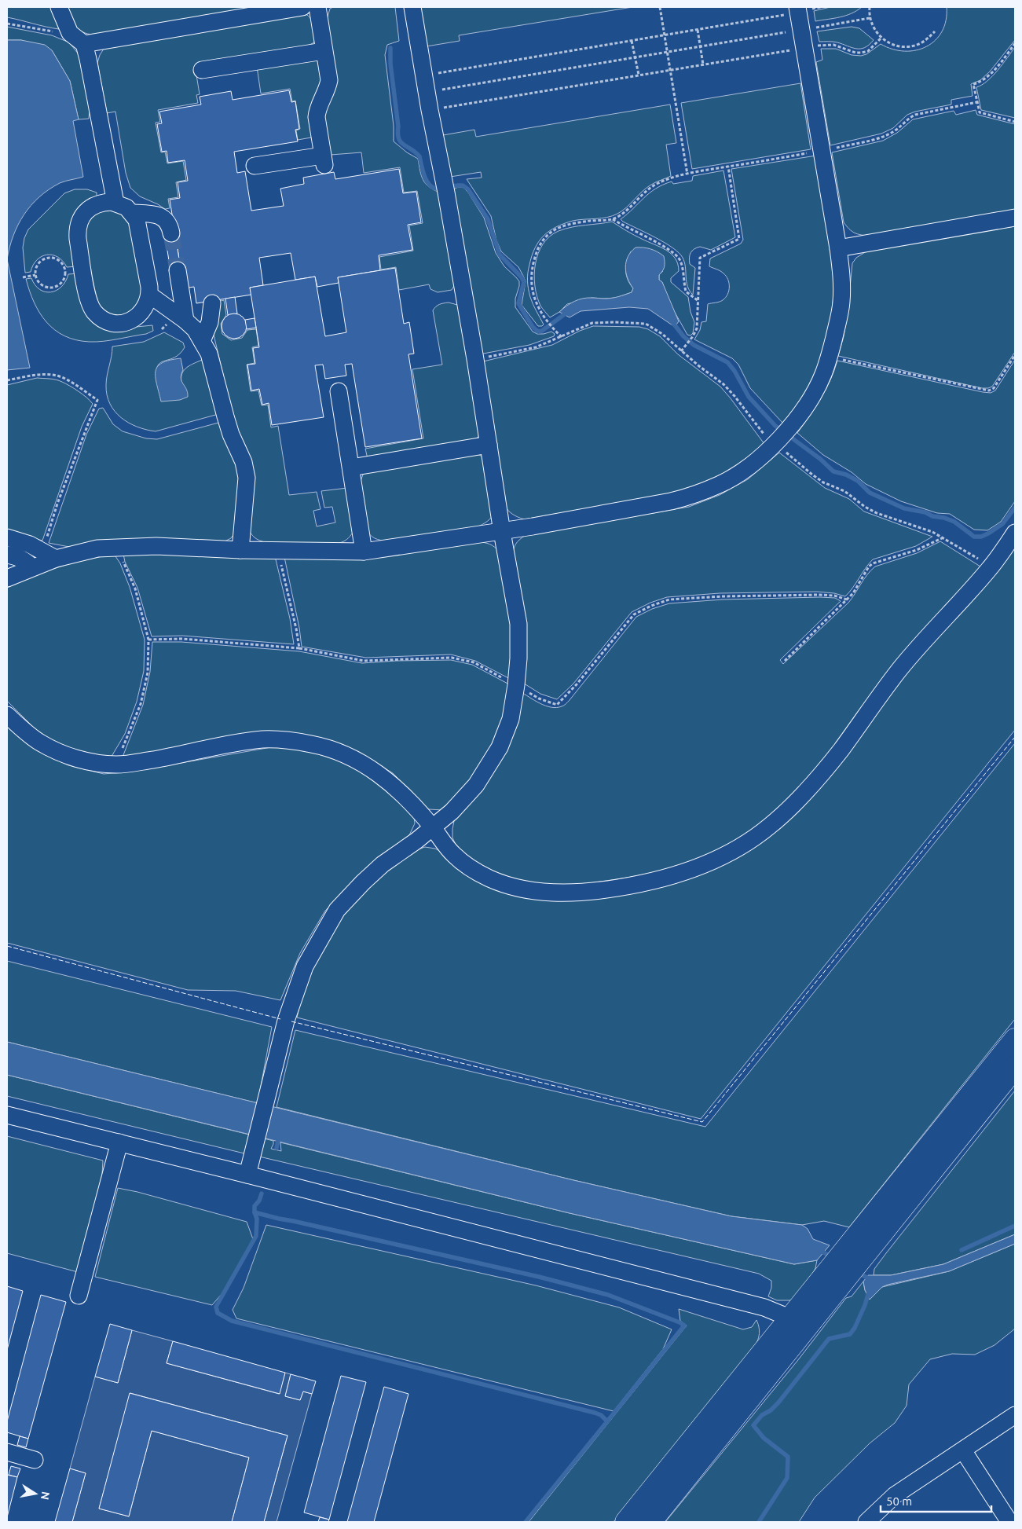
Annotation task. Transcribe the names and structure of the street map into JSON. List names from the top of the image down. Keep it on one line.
{"scale_bar":"50 m","north":"right"}
